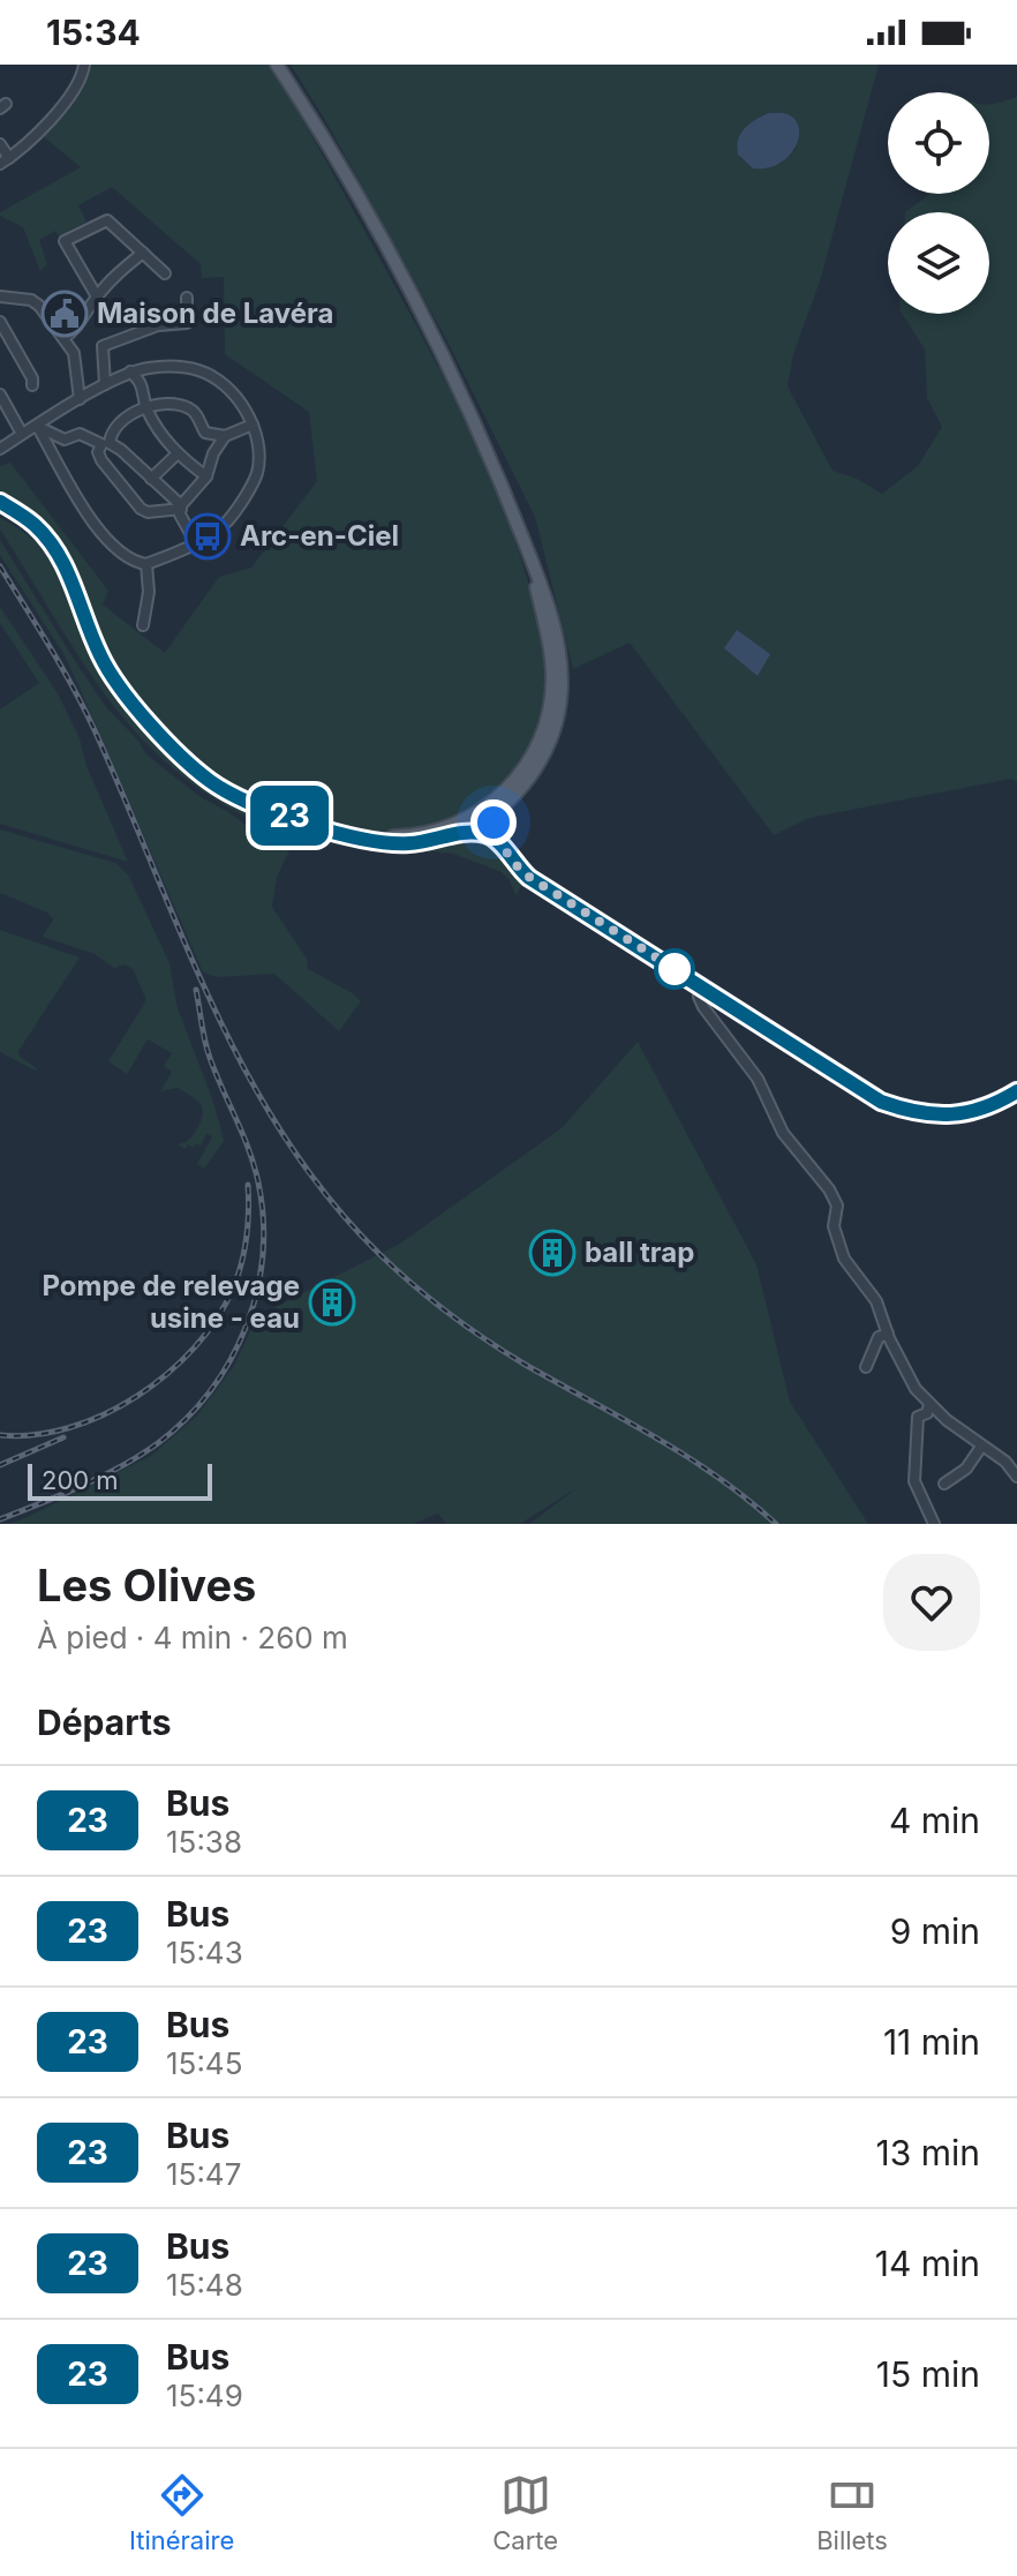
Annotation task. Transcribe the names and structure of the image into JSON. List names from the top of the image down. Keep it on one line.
{"places":{"public building":["Maison de Lavéra"],"bus stop":["Arc-en-Ciel"],"building":["ball trap","Pompe de relevage usine - eau"]},"lines":["bus line 23"],"scale_bar":"200 m","page":{"status":"15:34","on_map":"23","scale":"200 m","heading":[["Les Olives","À pied · 4 min · 260 m"],"Départs"],"list":[{"mark":"23","name":"Bus","note":"15:38","value":"4 min"},{"mark":"23","name":"Bus","note":"15:43","value":"9 min"},{"mark":"23","name":"Bus","note":"15:45","value":"11 min"},{"mark":"23","name":"Bus","note":"15:47","value":"13 min"},{"mark":"23","name":"Bus","note":"15:48","value":"14 min"},{"mark":"23","name":"Bus","note":"15:49","value":"15 min"}],"tabs":["Itinéraire","Carte","Billets"]}}
